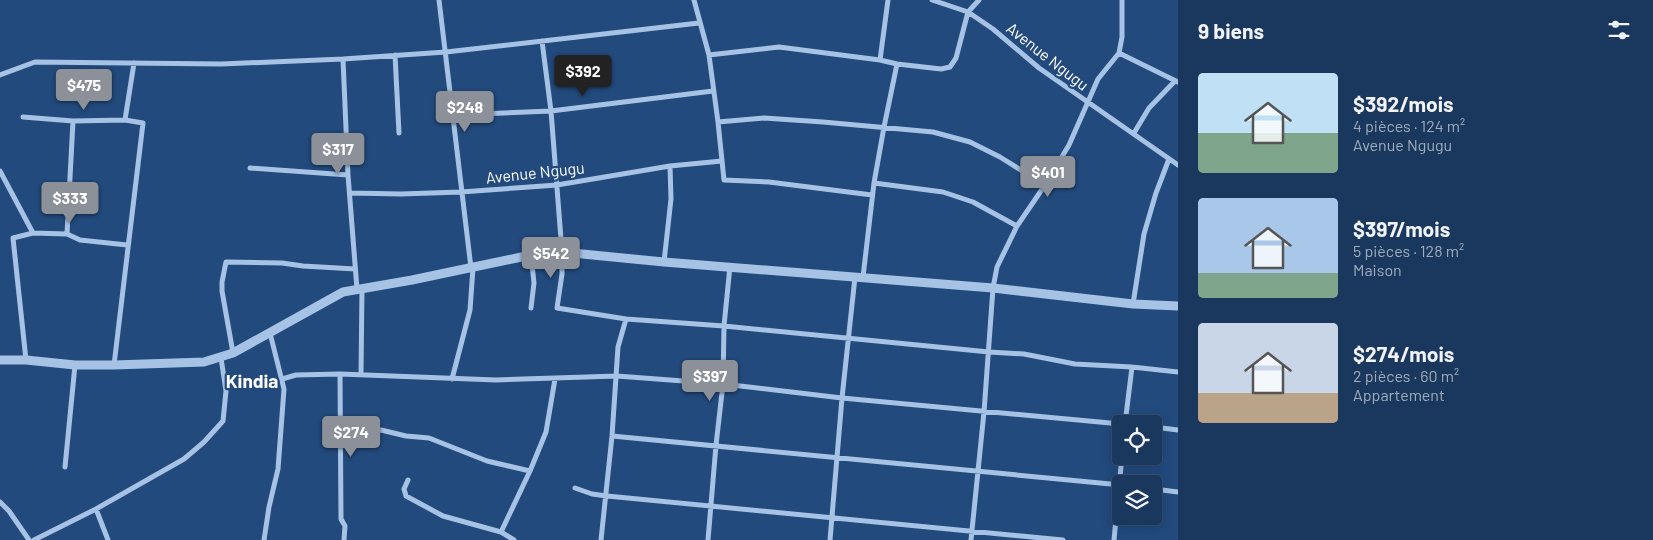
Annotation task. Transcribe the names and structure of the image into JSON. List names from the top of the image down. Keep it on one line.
{"streets":{"street":["Avenue Ngugu"]},"districts":["Kindia"],"page":{"heading":"9 biens","price":["$392","$475","$248","$317","$401","$333","$542","$397","$274"],"list":[{"name":"$392/mois","note":"4 pièces · 124 m² · Avenue Ngugu"},{"name":"$397/mois","note":"5 pièces · 128 m² · Maison"},{"name":"$274/mois","note":"2 pièces · 60 m² · Appartement"}]}}
